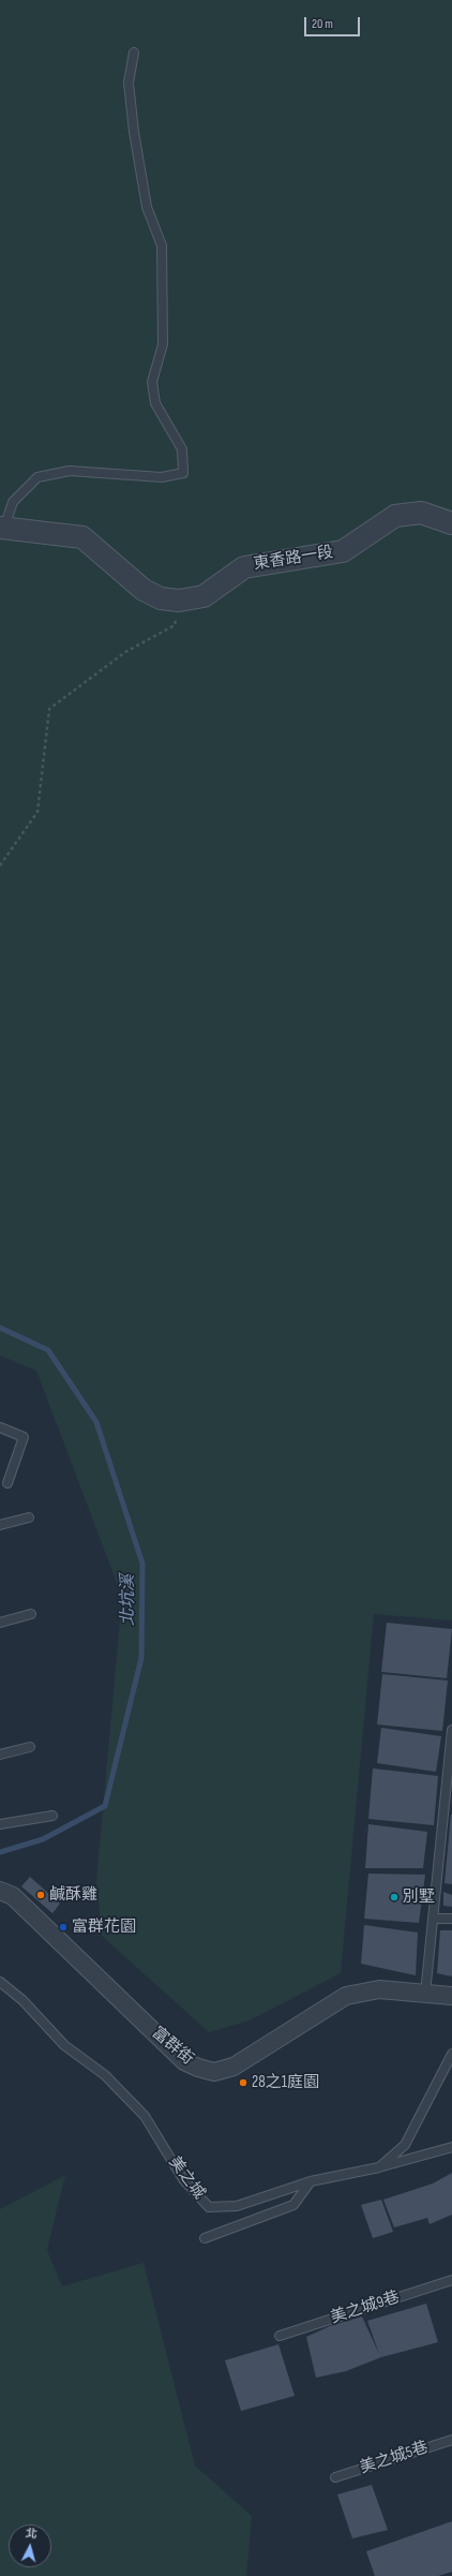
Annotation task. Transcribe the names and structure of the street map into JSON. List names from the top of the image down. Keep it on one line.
{"streets":{"street":["東香路一段","富群街"],"lane":["美之城","美之城9巷","美之城5巷"]},"water":["北坑溪"],"places":["鹹酥雞","別墅","富群花園","28之1庭園"],"scale_bar":"20 m","north":"top"}
